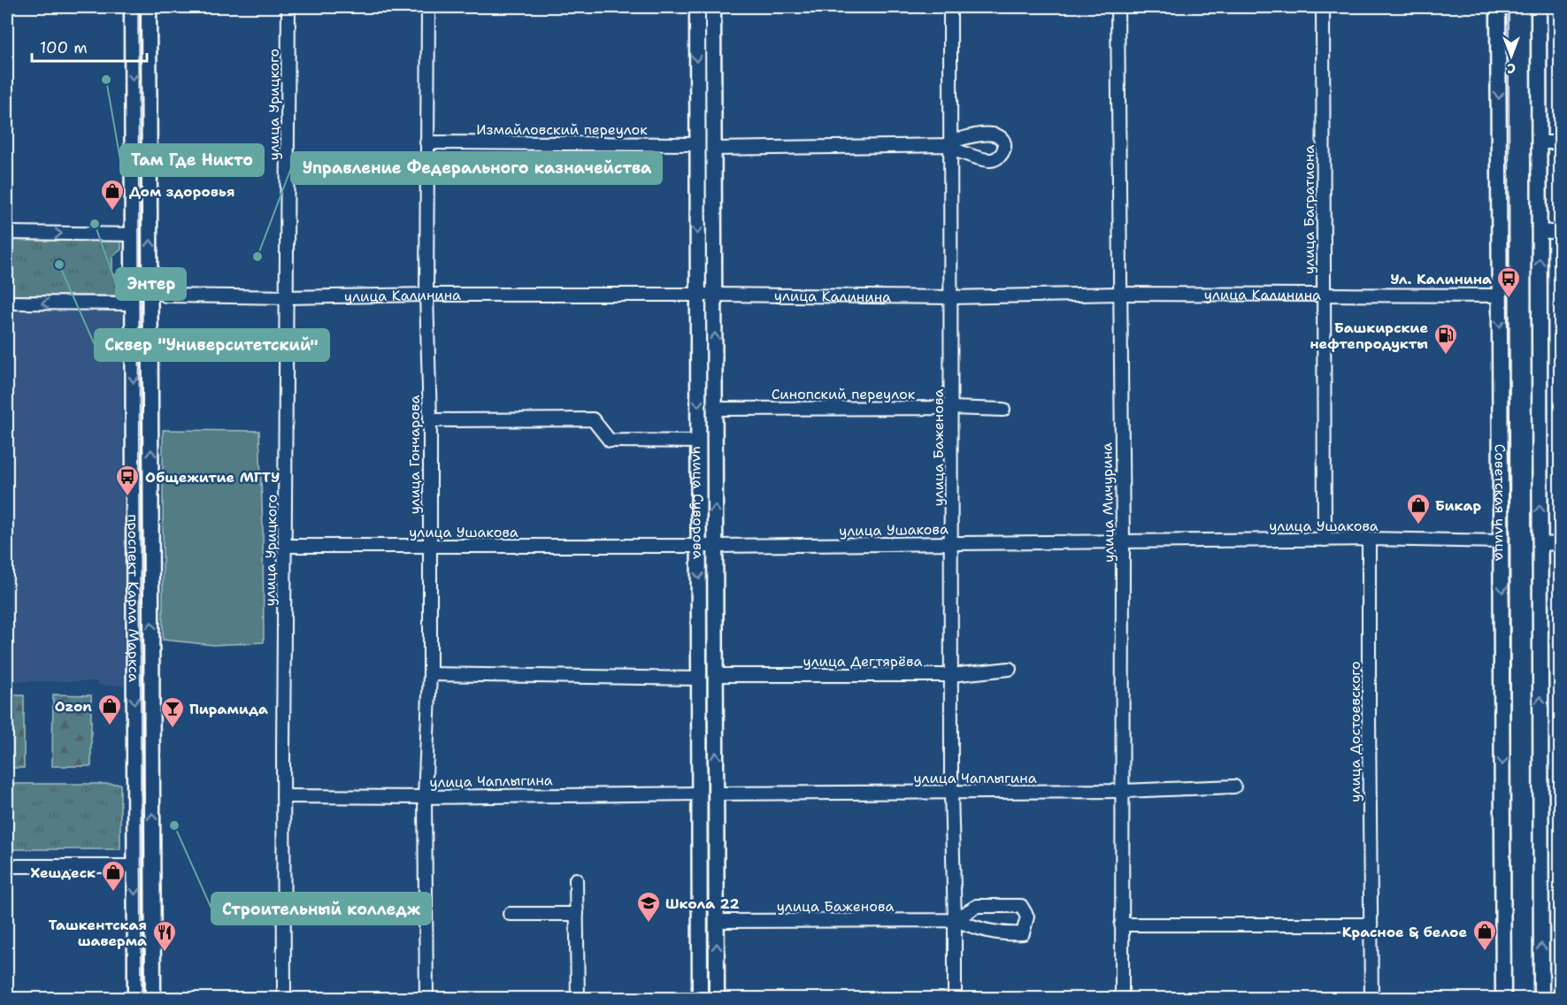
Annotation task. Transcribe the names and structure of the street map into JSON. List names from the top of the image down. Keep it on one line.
{"streets":{"main road":["улица Суворова","Советская улица","проспект Карла Маркса"],"street":["улица Урицкого","Измайловский переулок","улица Багратиона","улица Калинина","Синопский переулок","улица Баженова","улица Гончарова","улица Мичурина","улица Ушакова","улица Дегтярёва","улица Достоевского","улица Чаплыгина"]},"crossings":[["улица Урицкого","улица Калинина"],["улица Урицкого","улица Ушакова"],["улица Урицкого","улица Чаплыгина"],["Измайловский переулок","улица Гончарова"],["Измайловский переулок","улица Суворова"],["улица Багратиона","улица Калинина"],["улица Багратиона","улица Ушакова"],["улица Калинина","улица Баженова"],["улица Калинина","улица Гончарова"],["улица Калинина","улица Суворова"],["улица Калинина","улица Мичурина"],["улица Калинина","Советская улица"],["Синопский переулок","улица Баженова"],["Синопский переулок","улица Суворова"],["улица Баженова","улица Суворова"],["улица Баженова","улица Ушакова"],["улица Баженова","улица Дегтярёва"],["улица Баженова","улица Чаплыгина"],["улица Гончарова","улица Ушакова"],["улица Гончарова","улица Чаплыгина"],["улица Суворова","улица Ушакова"],["улица Суворова","улица Дегтярёва"],["улица Суворова","улица Чаплыгина"],["улица Мичурина","улица Ушакова"],["улица Мичурина","улица Чаплыгина"],["Советская улица","улица Ушакова"],["улица Ушакова","улица Достоевского"]],"places":{"other":["Там Где Никто","Энтер","Управление Федерального казначейства","Сквер \"Университетский\"","Строительный колледж"],"shop":["Дом здоровья","Бикар","Ozon","Хешдеск","Красное & белое"],"bus stop":["Ул. Калинина","Общежитие МГТУ"],"fuel station":["Башкирские нефтепродукты"],"bar":["Пирамида"],"school or university":["Школа 22"],"restaurant":["Ташкентская шаверма"]},"scale_bar":"100 m","north":"bottom"}
